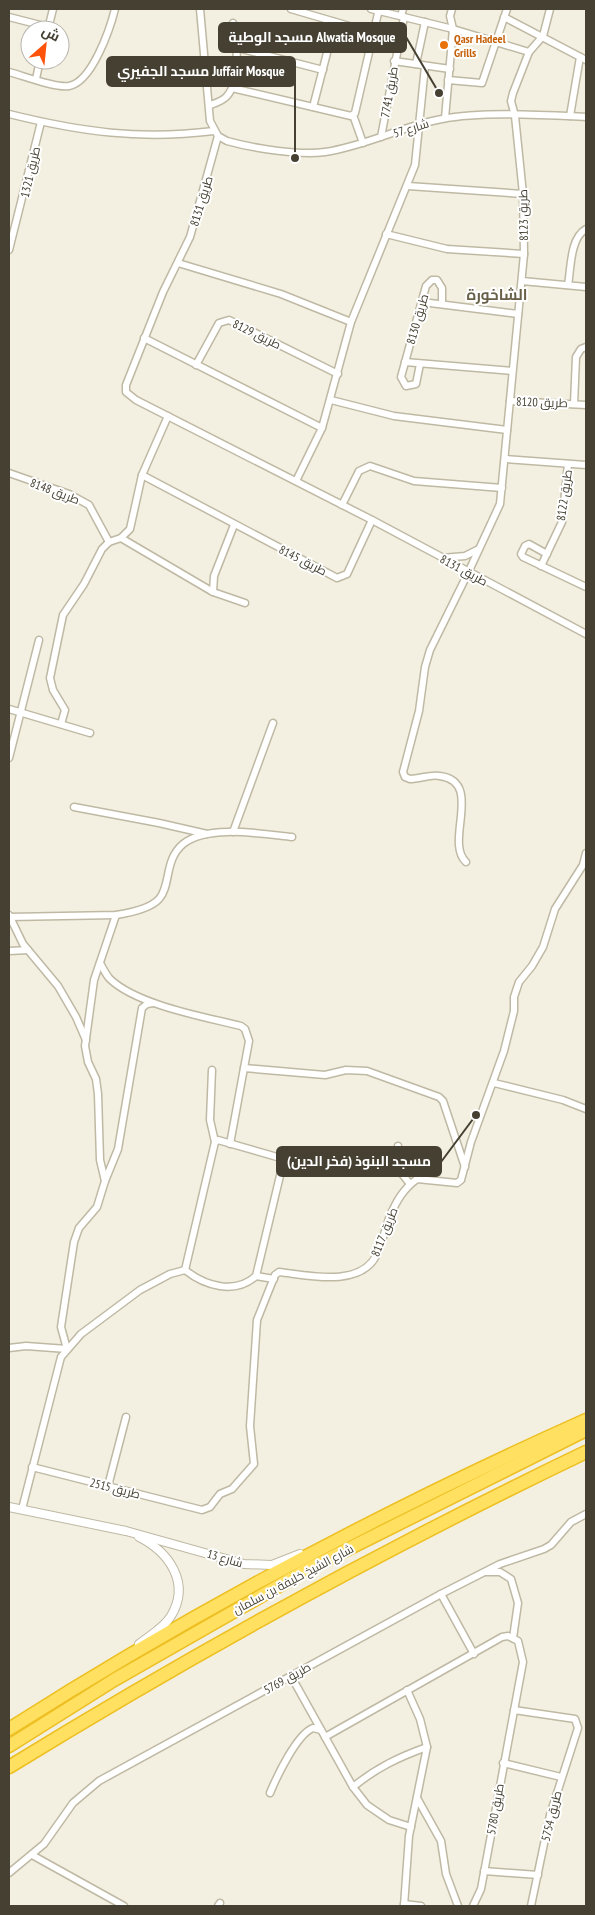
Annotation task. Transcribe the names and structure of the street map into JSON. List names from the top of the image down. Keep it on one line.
{"streets":{"highway":["شارع الشيخ خليفة بن سلمان"],"street":["طريق 7741","شارع 57","طريق 1321","طريق 8131","طريق 8123","طريق 8130","طريق 8129","طريق 8120","طريق 8148","طريق 8122","طريق 8145","طريق 8117","طريق 2515","شارع 13","طريق 5769","طريق 5780","طريق 5754"]},"crossings":[["طريق 7741","شارع 57"],["شارع 57","طريق 8131"],["شارع 57","طريق 8123"],["طريق 8131","طريق 8123"],["طريق 8131","طريق 8145"],["طريق 8123","طريق 8130"],["طريق 8123","طريق 8120"],["طريق 8123","طريق 8122"],["طريق 8117","طريق 2515"],["طريق 5780","طريق 5754"]],"districts":["الشاخورة"],"places":["Qasr Hadeel Grills","مسجد الوطية Alwatia Mosque","مسجد الجفيري Juffair Mosque","مسجد البنوذ (فخر الدين)"],"north":"top right"}
